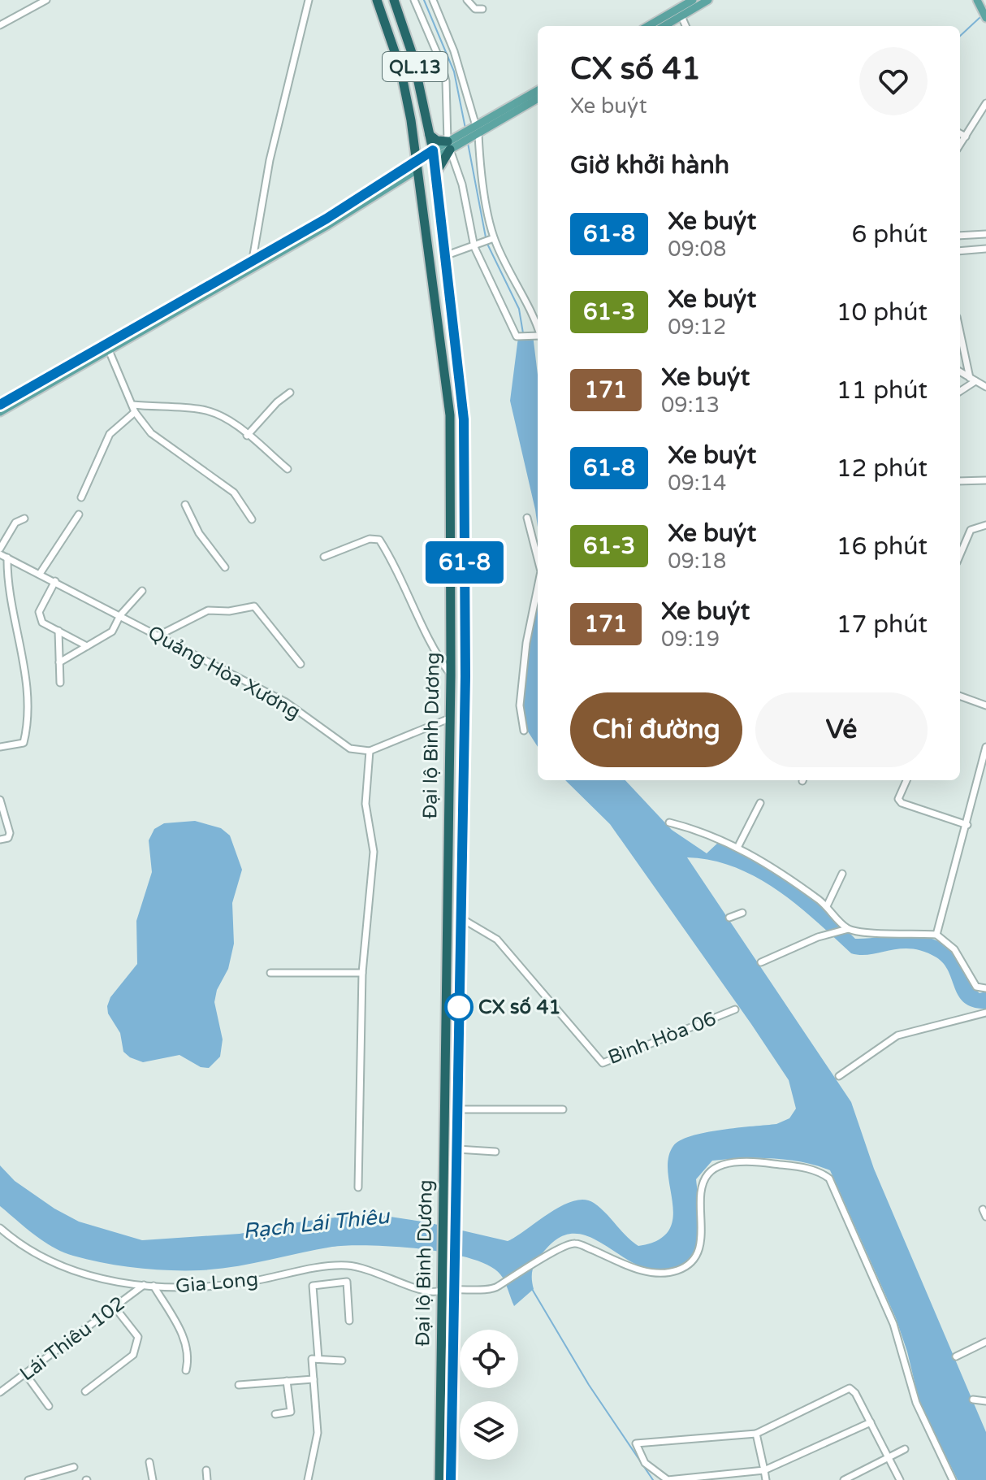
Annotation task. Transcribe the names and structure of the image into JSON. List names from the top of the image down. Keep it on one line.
{"streets":{"highway":["QL.13","Đại lộ Bình Dương"],"street":["Quảng Hòa Xương","Bình Hòa 06","Gia Long","Lái Thiêu 102"]},"crossings":[["Đại lộ Bình Dương","Bình Hòa 06"],["Đại lộ Bình Dương","Gia Long"],["Gia Long","Lái Thiêu 102"]],"water":["Rạch Lái Thiêu"],"places":["CX số 41"],"lines":["bus line 61-8"],"page":{"on_map":"61-8","heading":[["CX số 41","Xe buýt"],"Giờ khởi hành"],"list":[{"mark":"61-8","name":"Xe buýt","note":"09:08","value":"6 phút"},{"mark":"61-3","name":"Xe buýt","note":"09:12","value":"10 phút"},{"mark":"171","name":"Xe buýt","note":"09:13","value":"11 phút"},{"mark":"61-8","name":"Xe buýt","note":"09:14","value":"12 phút"},{"mark":"61-3","name":"Xe buýt","note":"09:18","value":"16 phút"},{"mark":"171","name":"Xe buýt","note":"09:19","value":"17 phút"}],"buttons":["Chỉ đường","Vé"]}}
